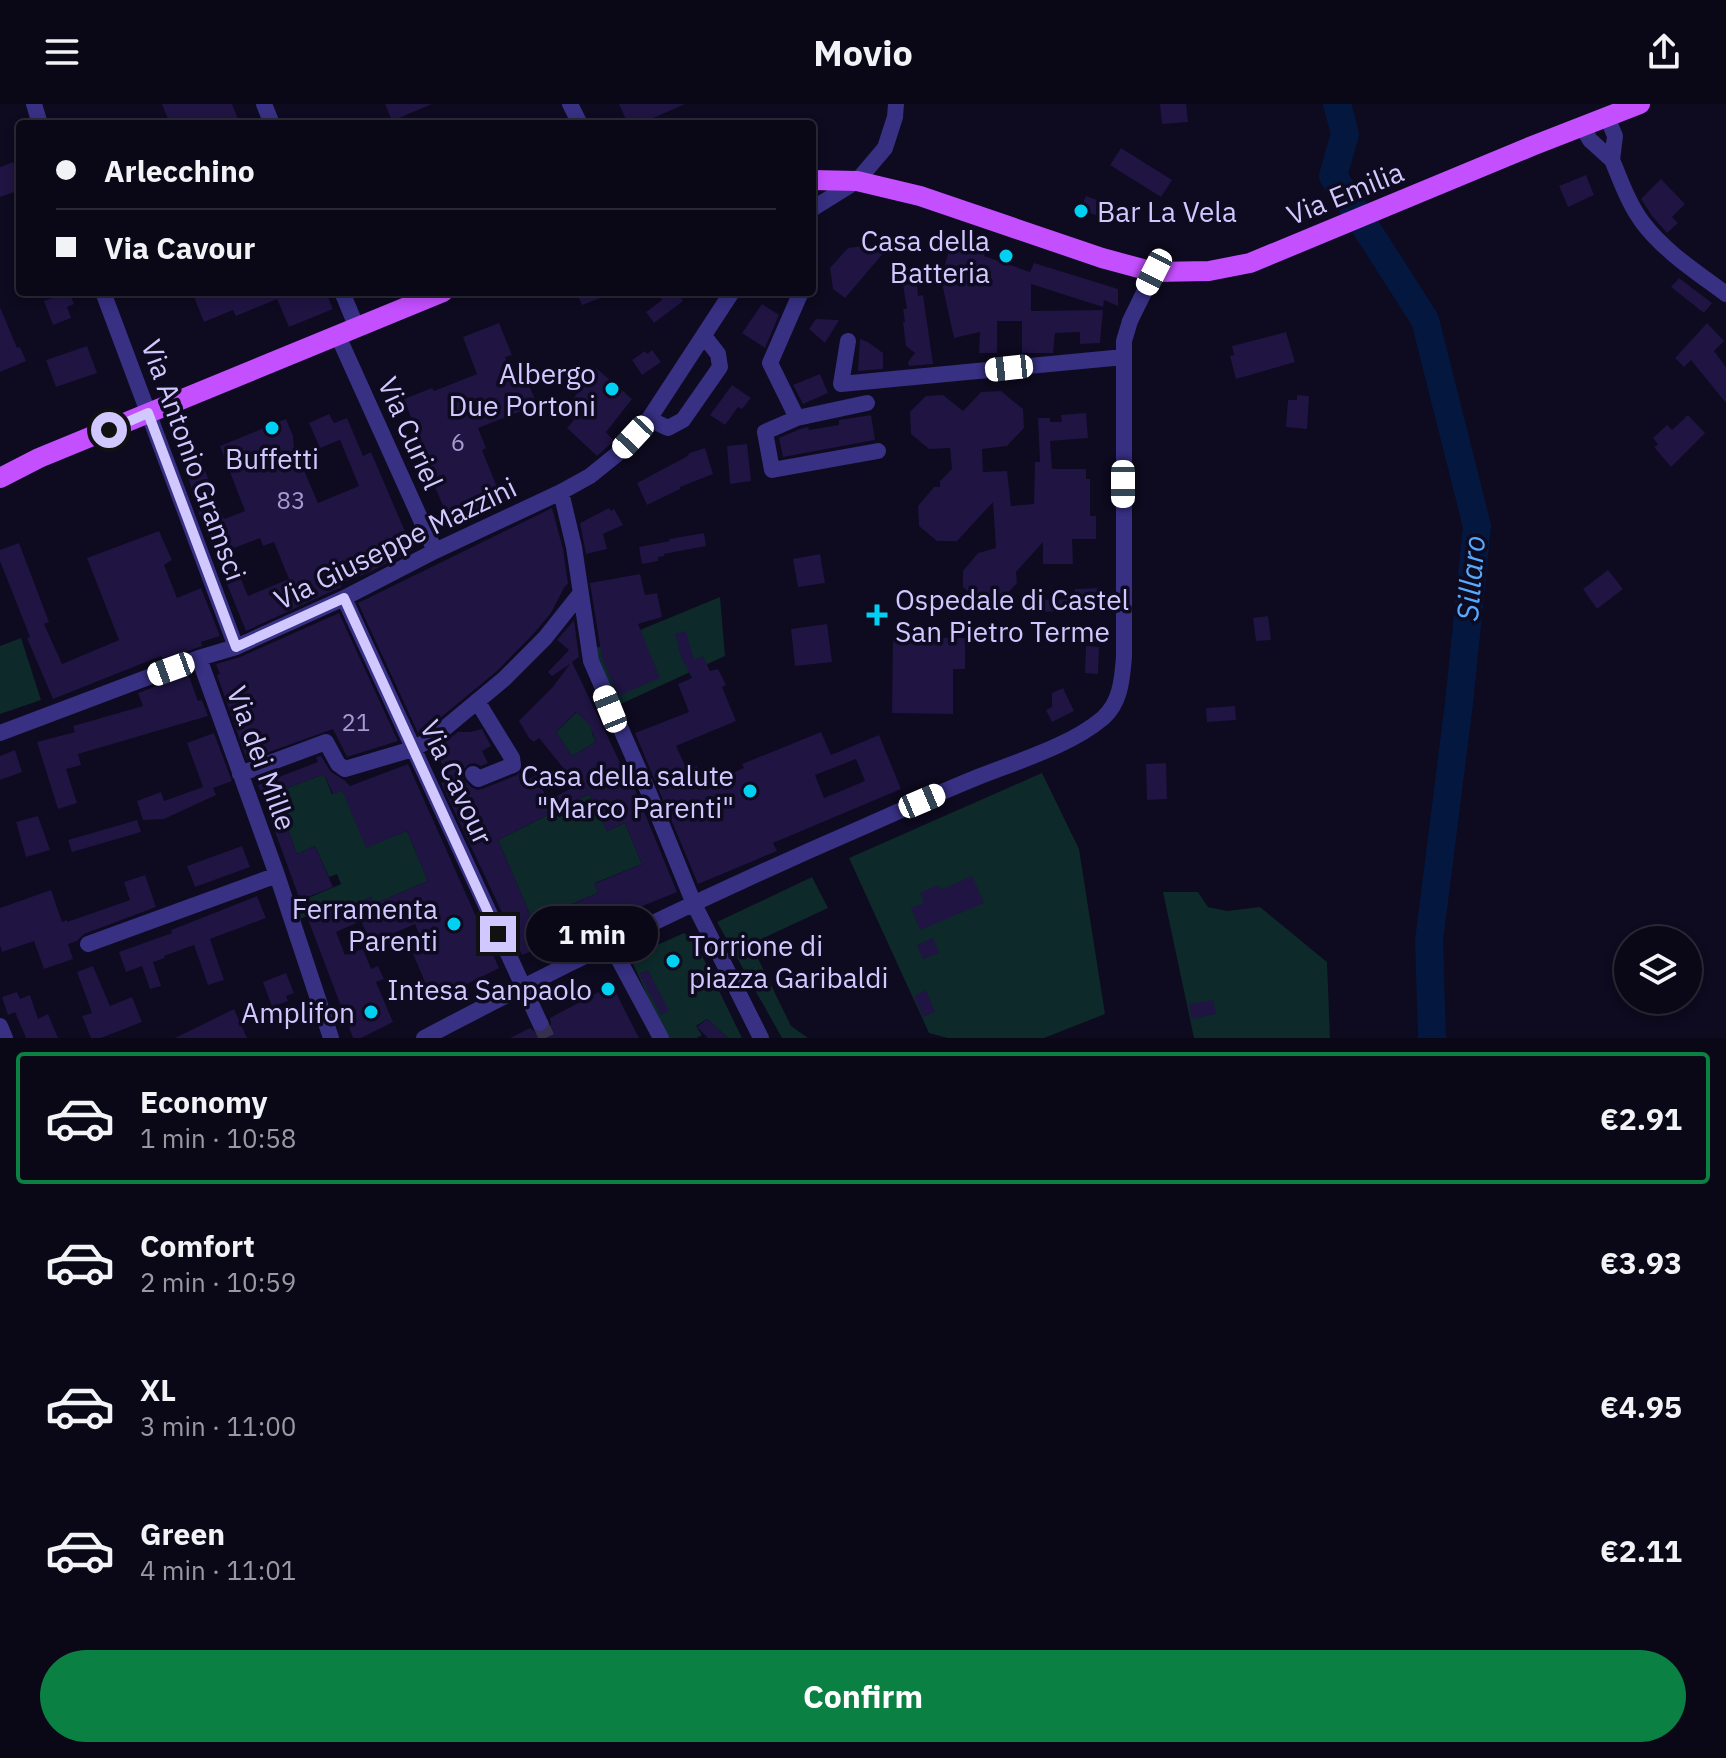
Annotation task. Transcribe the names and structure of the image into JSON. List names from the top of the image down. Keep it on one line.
{"streets":{"main road":["Via Emilia"],"street":["Via Curiel","Via Antonio Gramsci","Via Giuseppe Mazzini","Via dei Mille","Via Cavour"]},"crossings":[["Via Curiel","Via Giuseppe Mazzini"],["Via Antonio Gramsci","Via Giuseppe Mazzini"],["Via Giuseppe Mazzini","Via dei Mille"],["Via Giuseppe Mazzini","Via Cavour"]],"water":["Sillaro"],"places":{"other":["Bar La Vela","Casa della Batteria","Albergo Due Portoni","Buffetti","Casa della salute \"Marco Parenti\"","Ferramenta Parenti","Torrione di piazza Garibaldi","Intesa Sanpaolo","Amplifon"],"health":["Ospedale di Castel San Pietro Terme"]},"house_numbers":["6","83","21"],"page":{"header":"Movio","banner":["Arlecchino","Via Cavour"],"bubble":"1 min","list":[{"name":"Economy","note":"1 min · 10:58","value":"€2.91"},{"name":"Comfort","note":"2 min · 10:59","value":"€3.93"},{"name":"XL","note":"3 min · 11:00","value":"€4.95"},{"name":"Green","note":"4 min · 11:01","value":"€2.11"}],"buttons":"Confirm"}}
